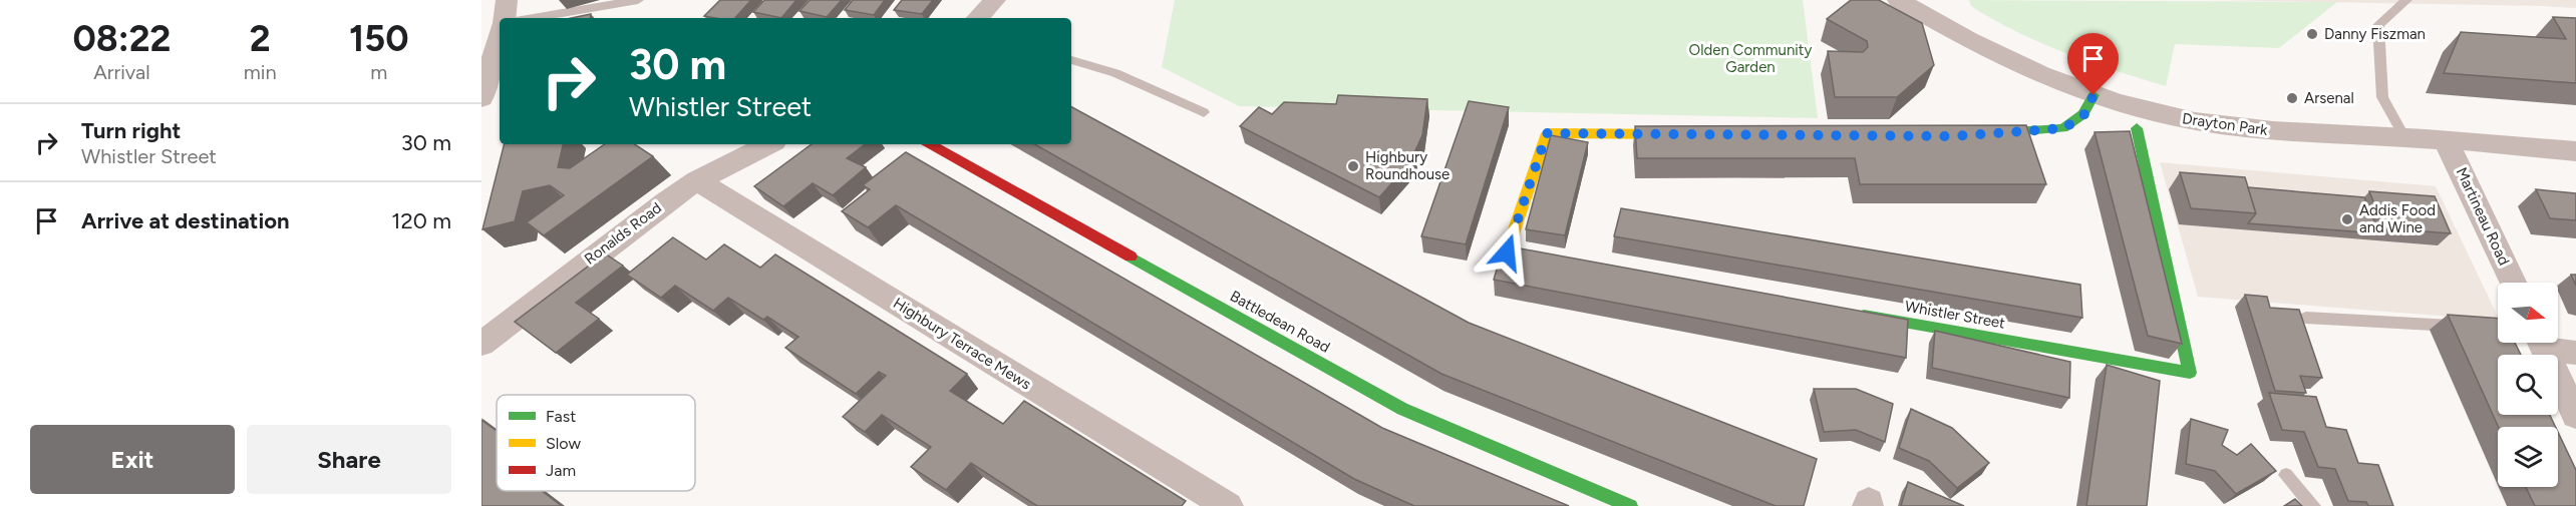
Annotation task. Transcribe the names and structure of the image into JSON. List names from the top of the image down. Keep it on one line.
{"streets":{"street":["Drayton Park","Martineau Road","Ronalds Road","Whistler Street","Battledean Road","Highbury Terrace Mews"]},"crossings":[["Drayton Park","Martineau Road"],["Ronalds Road","Highbury Terrace Mews"]],"parks":["Olden Community Garden"],"places":["Danny Fiszman","Arsenal","Highbury Roundhouse","Addis Food and Wine"],"legend":["Fast","Slow","Jam"],"north":"right","page":{"eta":["08:22","Arrival","2","min","150","m"],"turn":["30 m","Whistler Street"],"list":[{"name":"Turn right","note":"Whistler Street","value":"30 m"},{"name":"Arrive at destination","value":"120 m"}],"buttons":["Exit","Share"]}}
